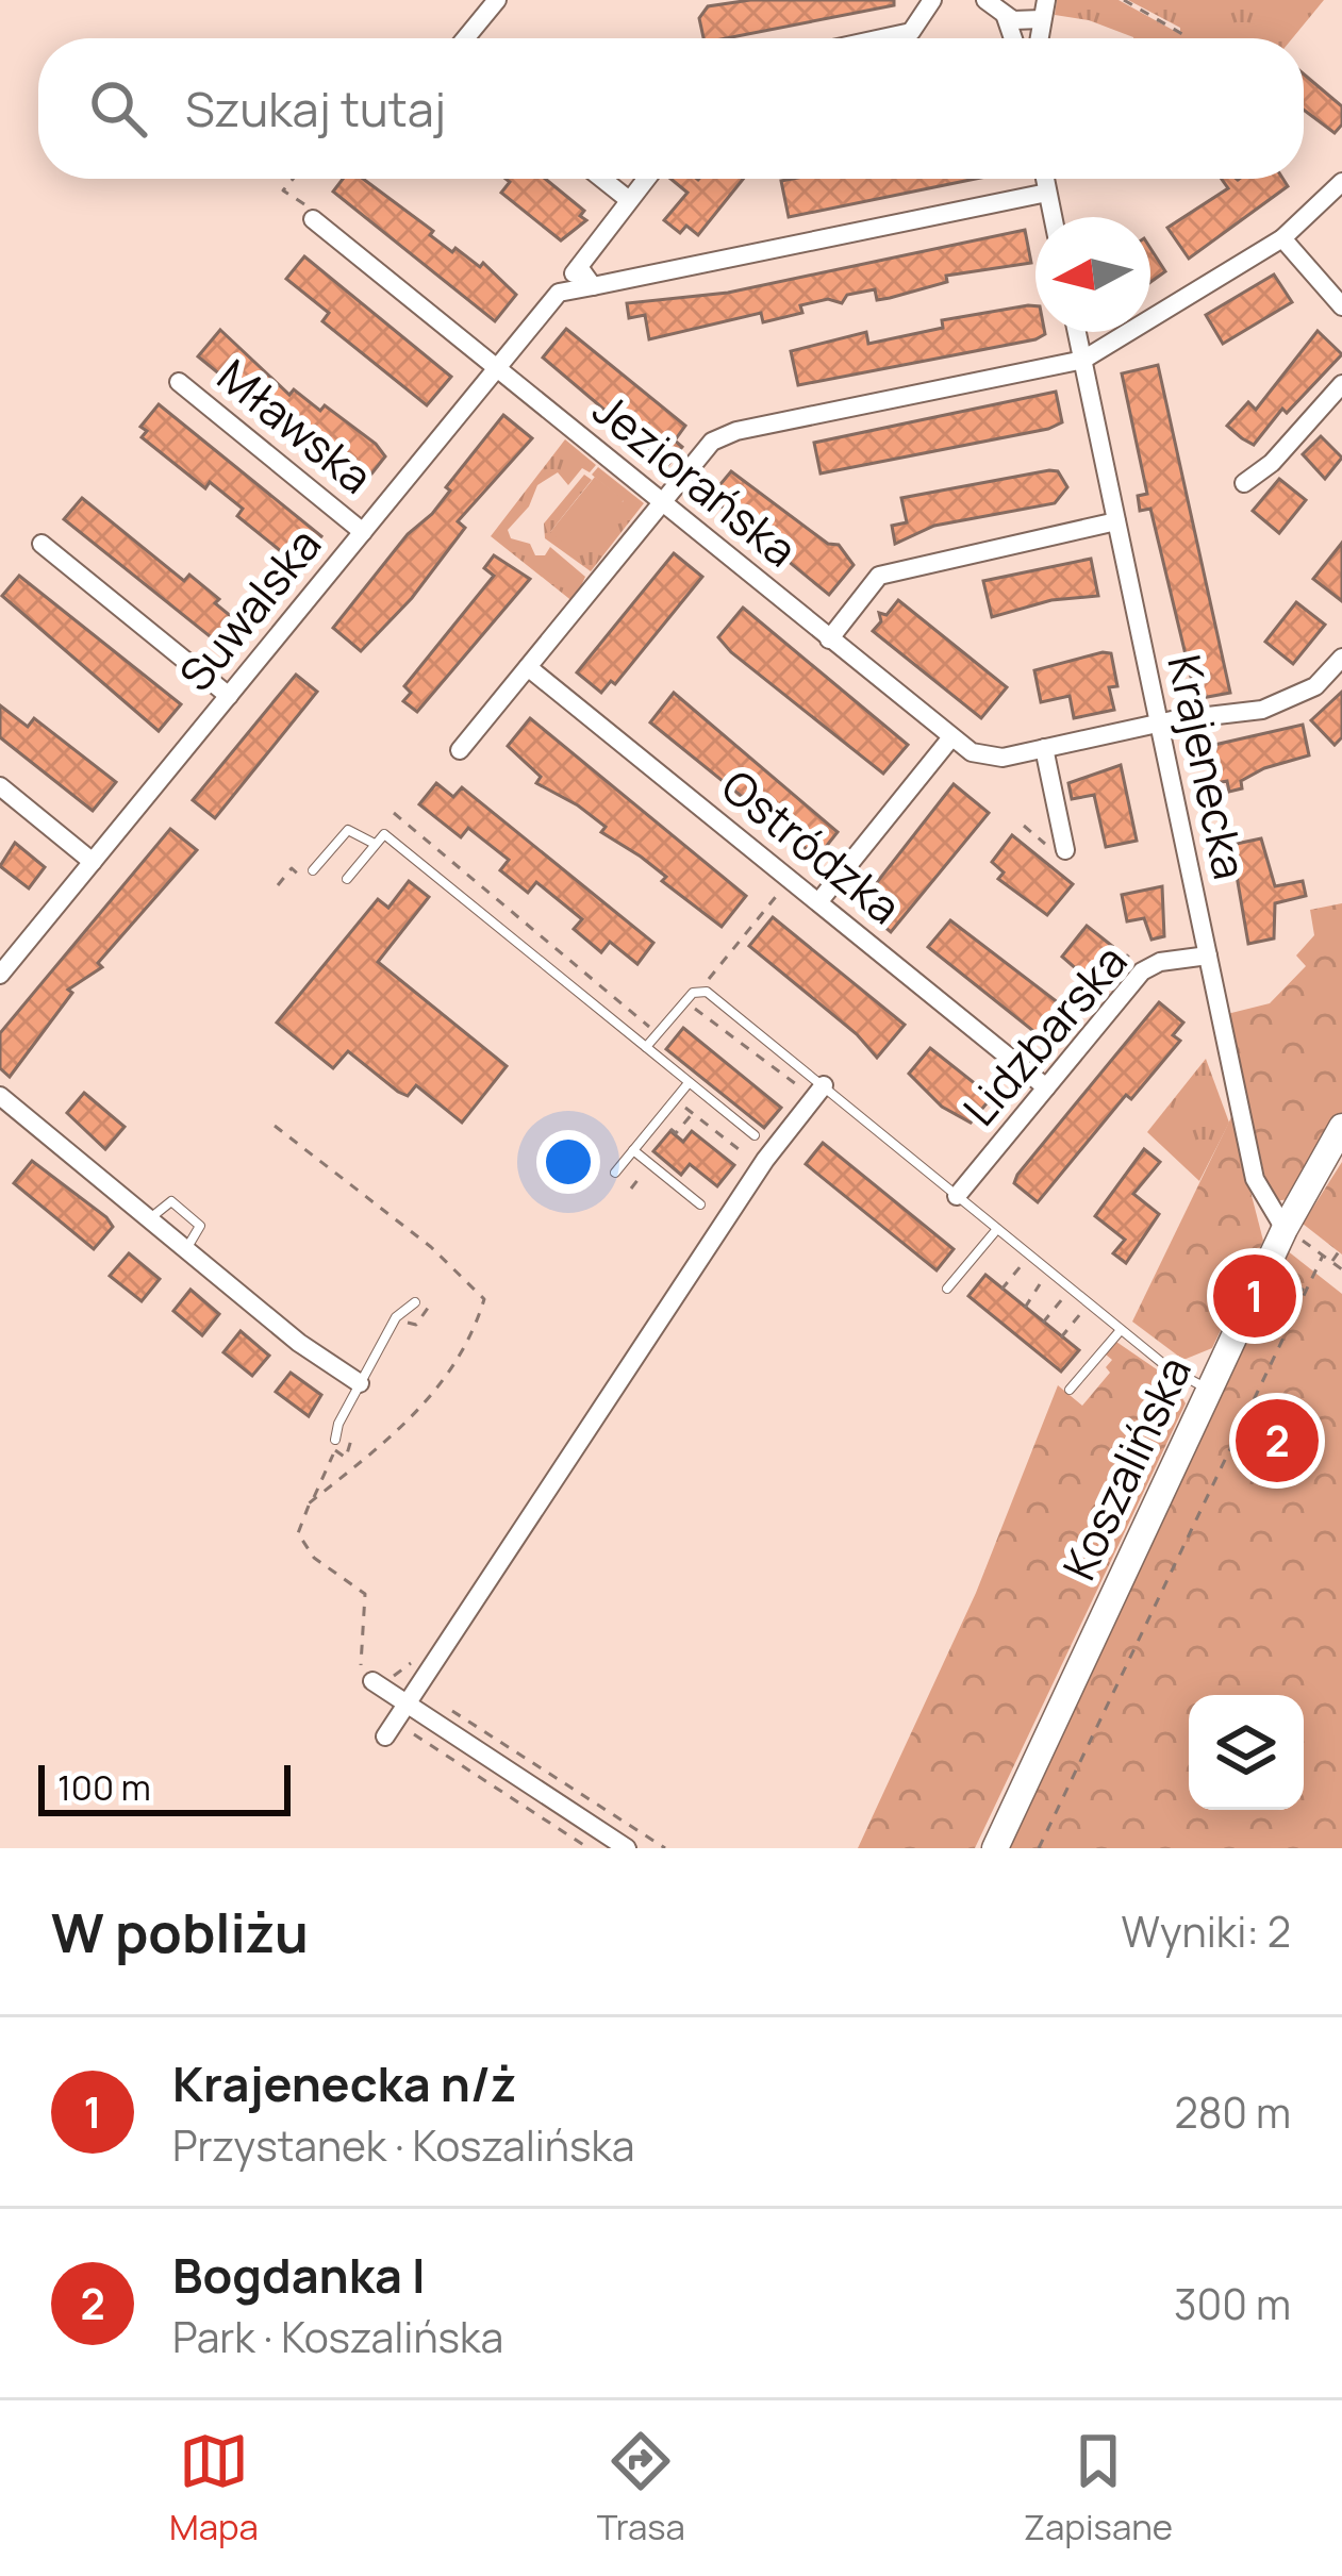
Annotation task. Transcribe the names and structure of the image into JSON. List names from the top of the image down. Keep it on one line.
{"streets":{"street":["Mławska","Jeziorańska","Suwalska","Krajenecka","Ostródzka","Lidzbarska","Koszalińska"]},"crossings":[["Mławska","Suwalska"],["Jeziorańska","Suwalska"],["Jeziorańska","Krajenecka"],["Krajenecka","Lidzbarska"],["Krajenecka","Koszalińska"],["Ostródzka","Lidzbarska"]],"scale_bar":"100 m","north":"left","page":{"search":"Szukaj tutaj","pins":["1","2"],"scale":"100 m","heading":["W pobliżu","Wyniki: 2"],"list":[{"mark":"1","name":"Krajenecka n/ż","note":"Przystanek · Koszalińska","value":"280 m"},{"mark":"2","name":"Bogdanka I","note":"Park · Koszalińska","value":"300 m"}],"nav":["Mapa","Trasa","Zapisane"]}}
